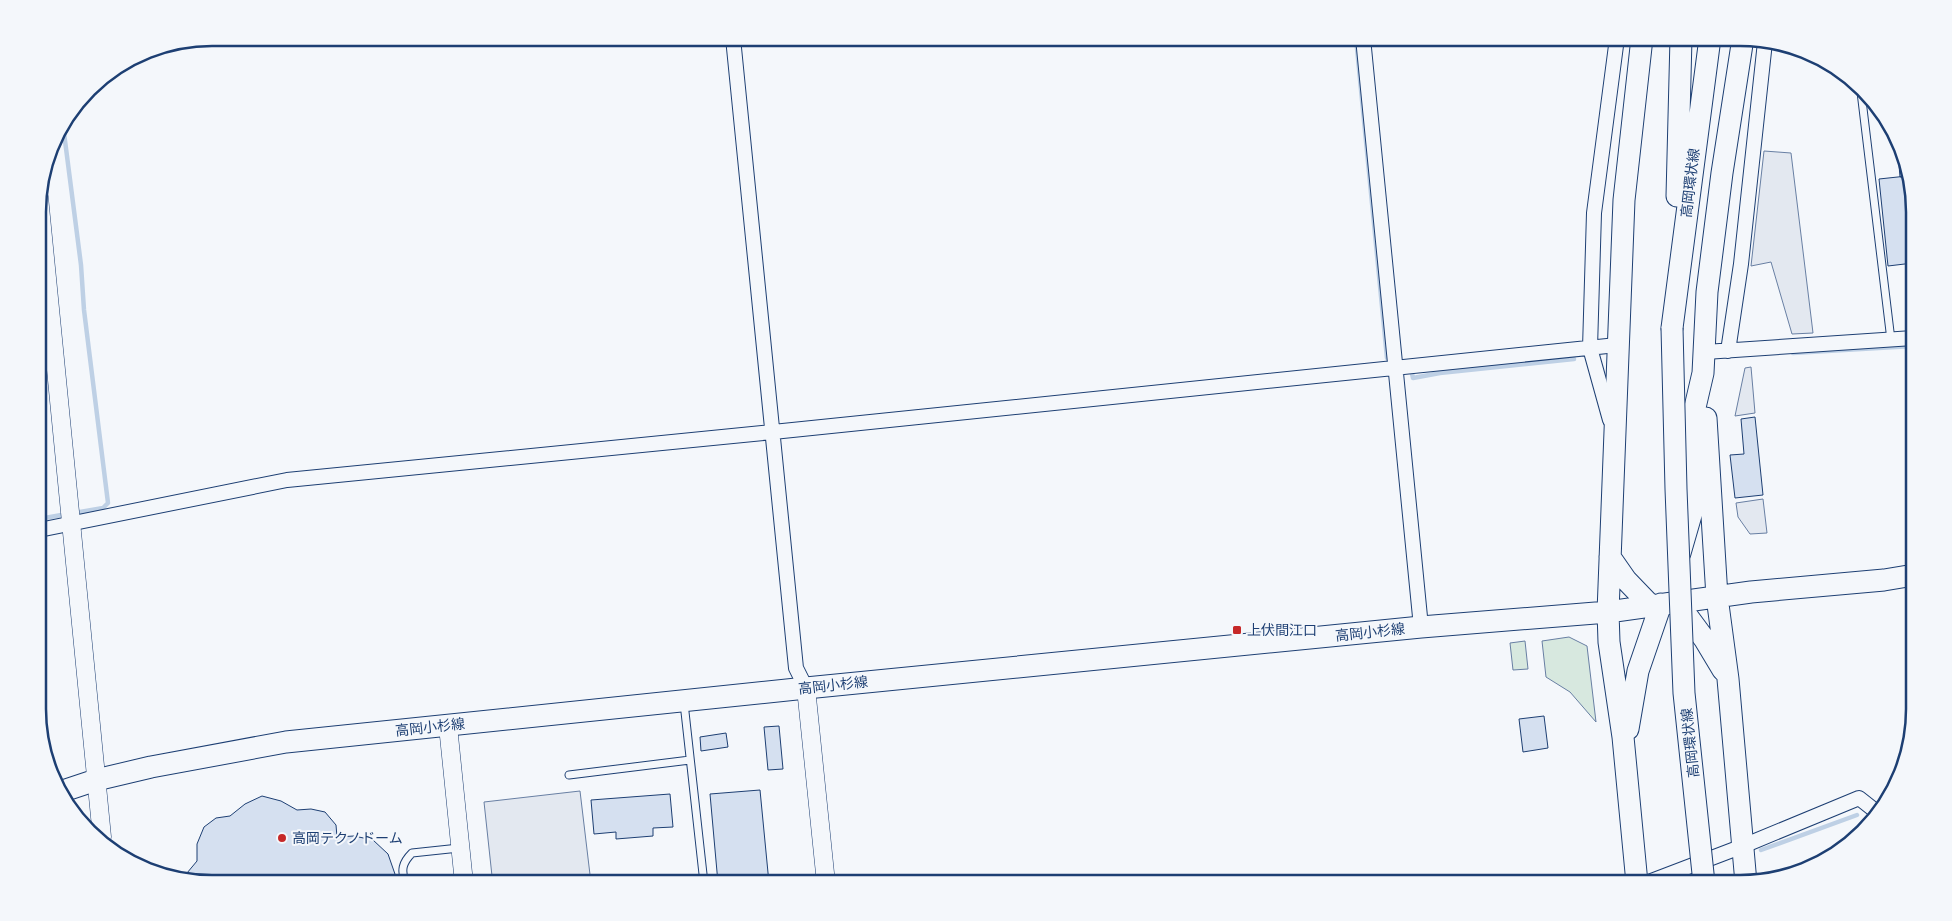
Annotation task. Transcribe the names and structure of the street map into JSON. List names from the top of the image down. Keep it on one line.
{"streets":{"main road":["高岡環状線","高岡小杉線"]},"places":{"transit":["上伏間江口"],"other":["高岡テクノドーム"]}}
